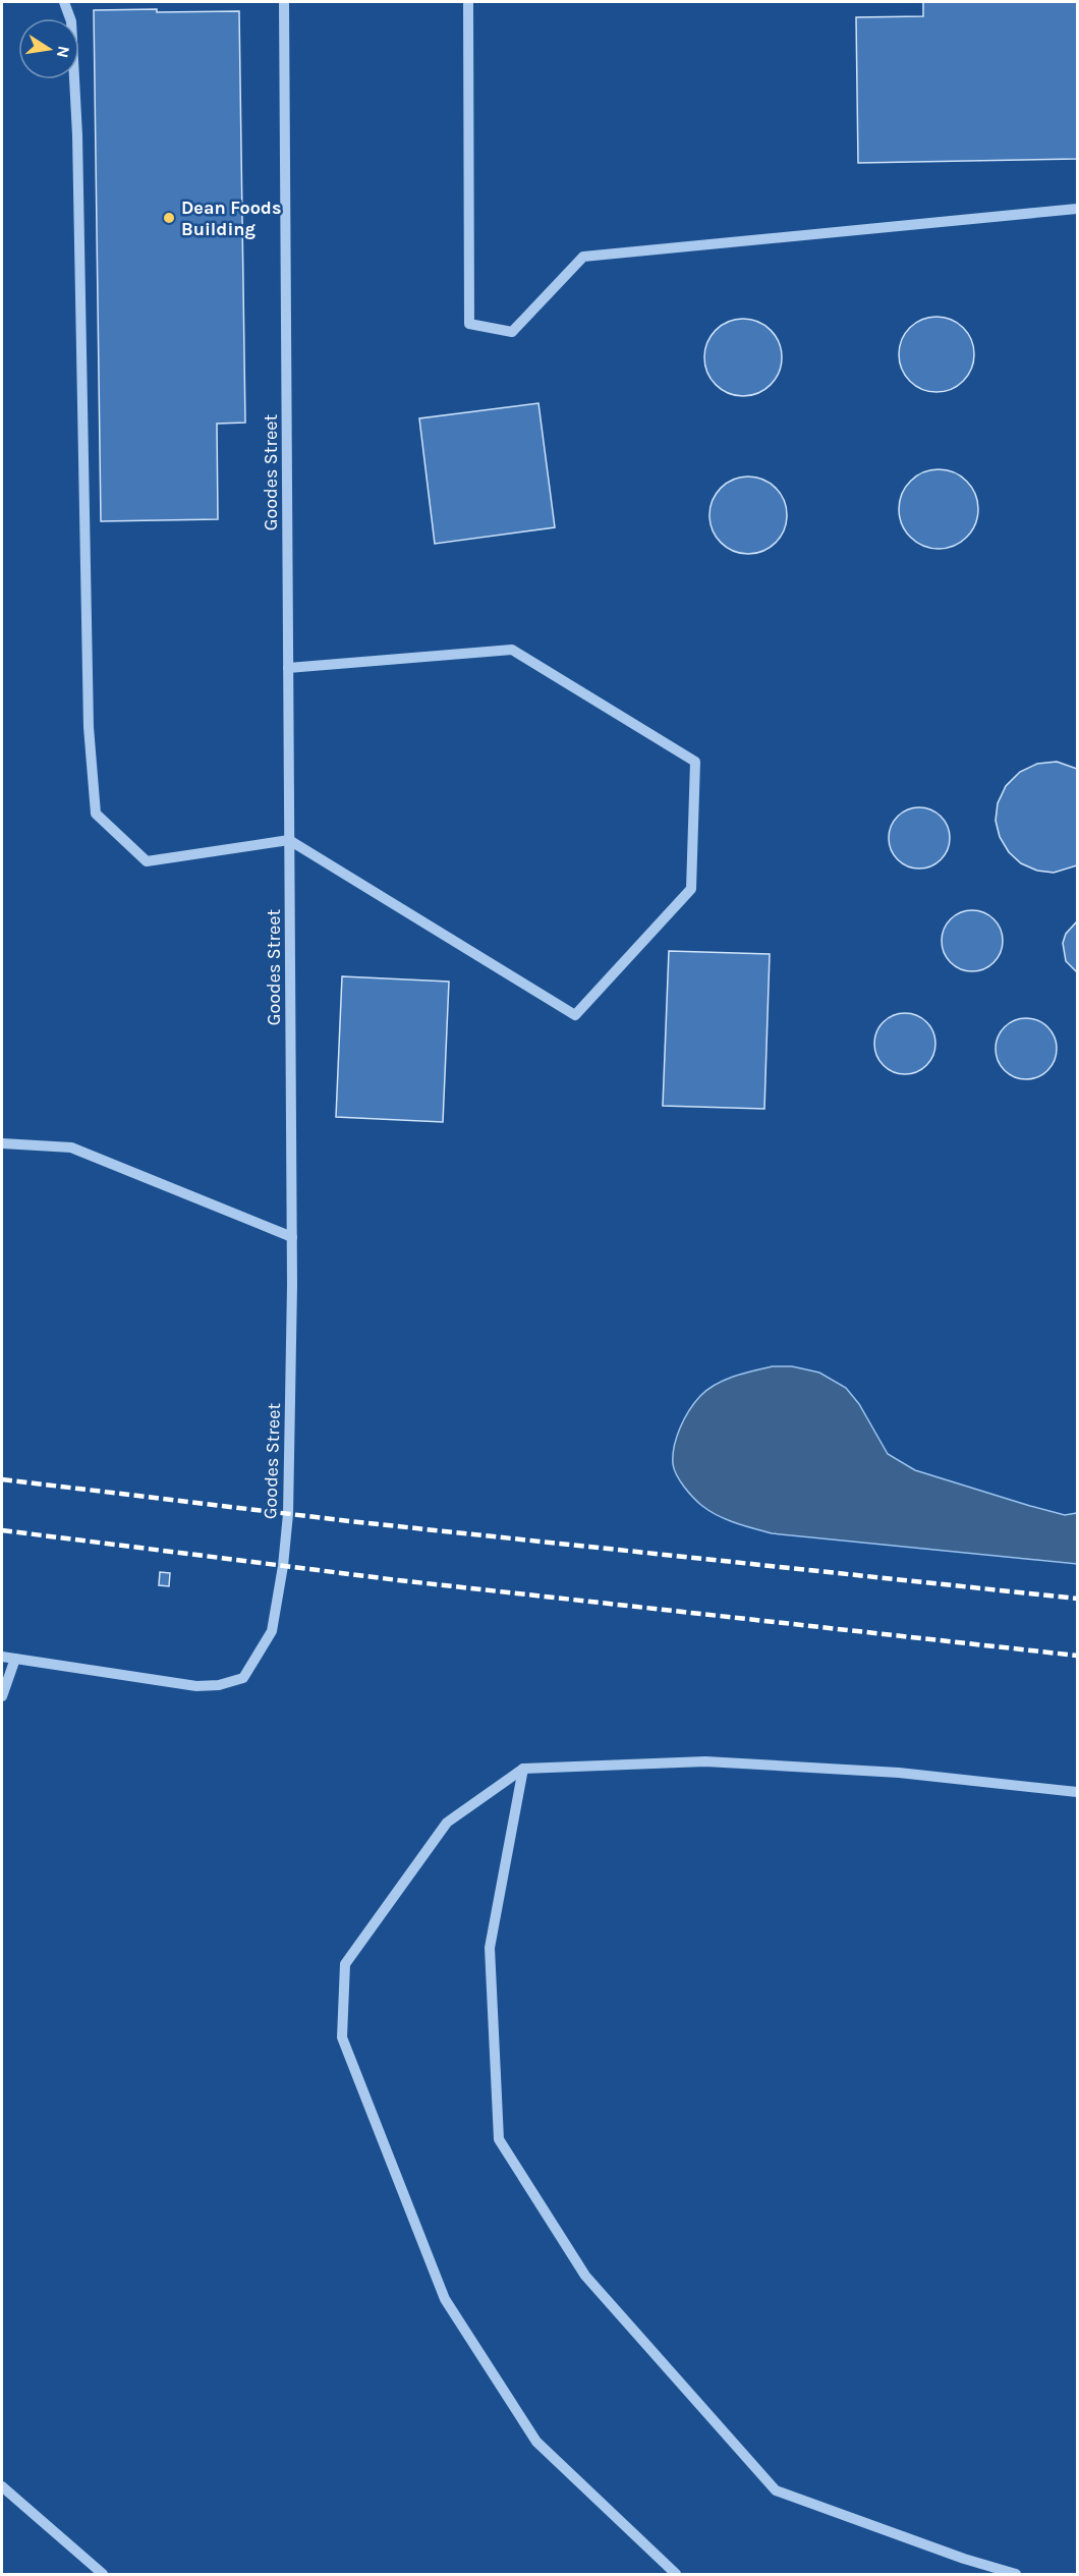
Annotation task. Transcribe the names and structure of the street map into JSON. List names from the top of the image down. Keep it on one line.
{"streets":{"street":["Goodes Street"]},"places":["Dean Foods Building"],"north":"right"}
